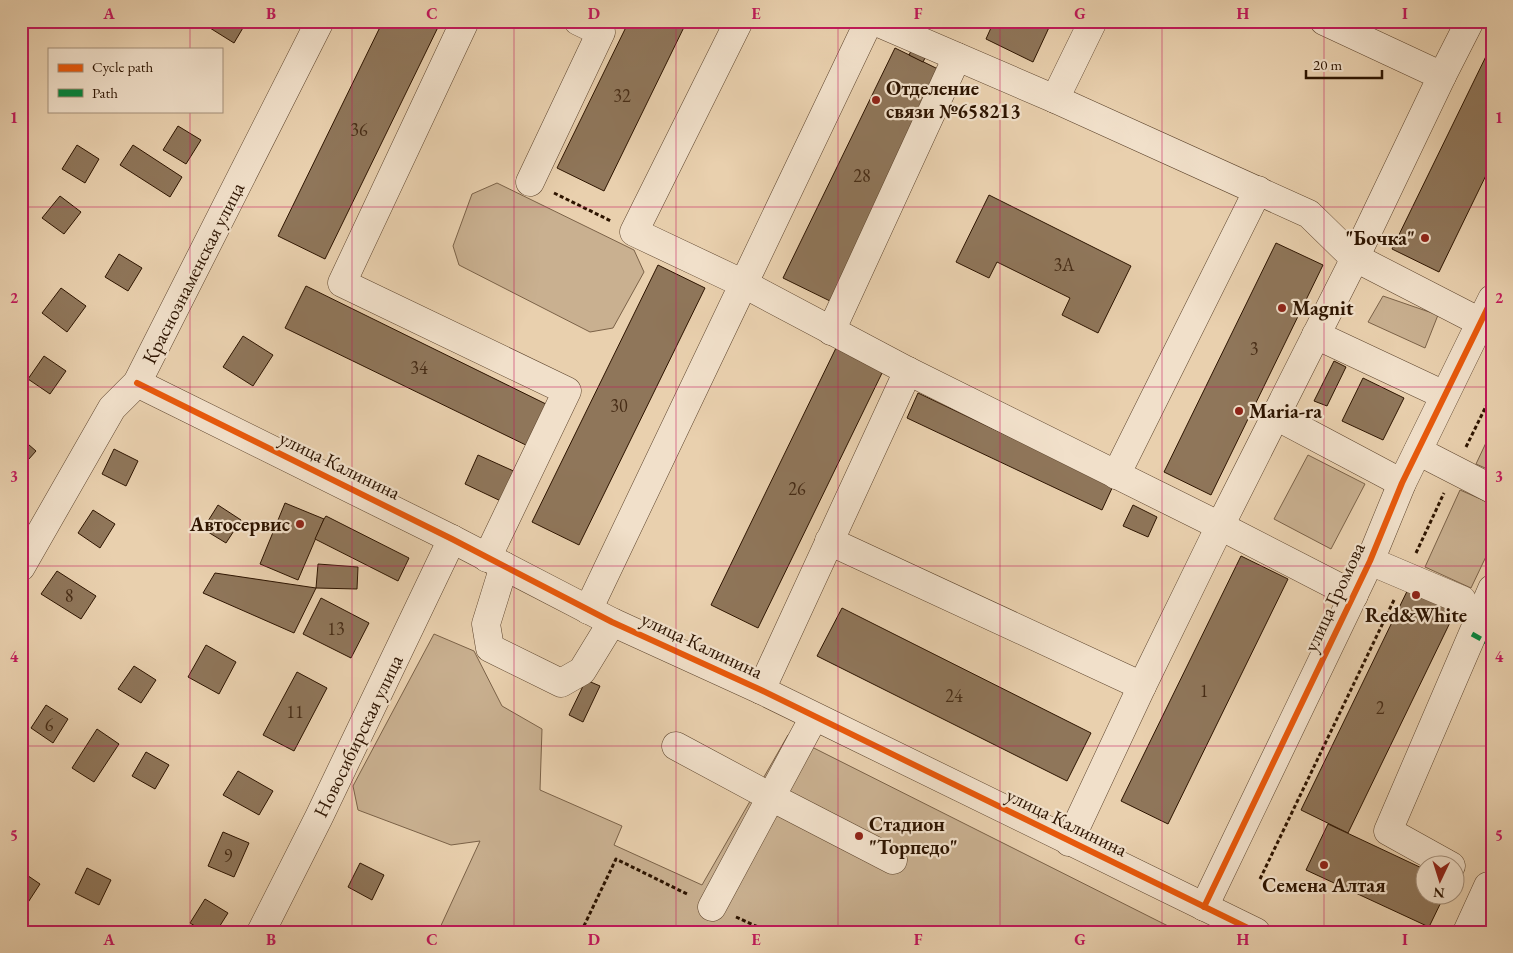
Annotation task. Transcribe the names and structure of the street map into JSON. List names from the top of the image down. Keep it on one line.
{"streets":{"street":["Краснознаменская улица","улица Калинина","улица Громова","Новосибирская улица"]},"crossings":[["Краснознаменская улица","улица Калинина"],["улица Калинина","улица Громова"],["улица Калинина","Новосибирская улица"]],"places":["Отделение связи №658213","\"Бочка\"","Magnit","Maria-ra","Автосервис","Red&White","Стадион \"Торпедо\"","Семена Алтая"],"house_numbers":["32","36","28","3А","3","34","30","26","8","13","1","24","2","11","6","9"],"legend":["Cycle path","Path"],"scale_bar":"20 m","north":"bottom","grid":{"columns":["A","B","C","D","E","F","G","H","I"],"rows":["1","2","3","4","5"]}}
